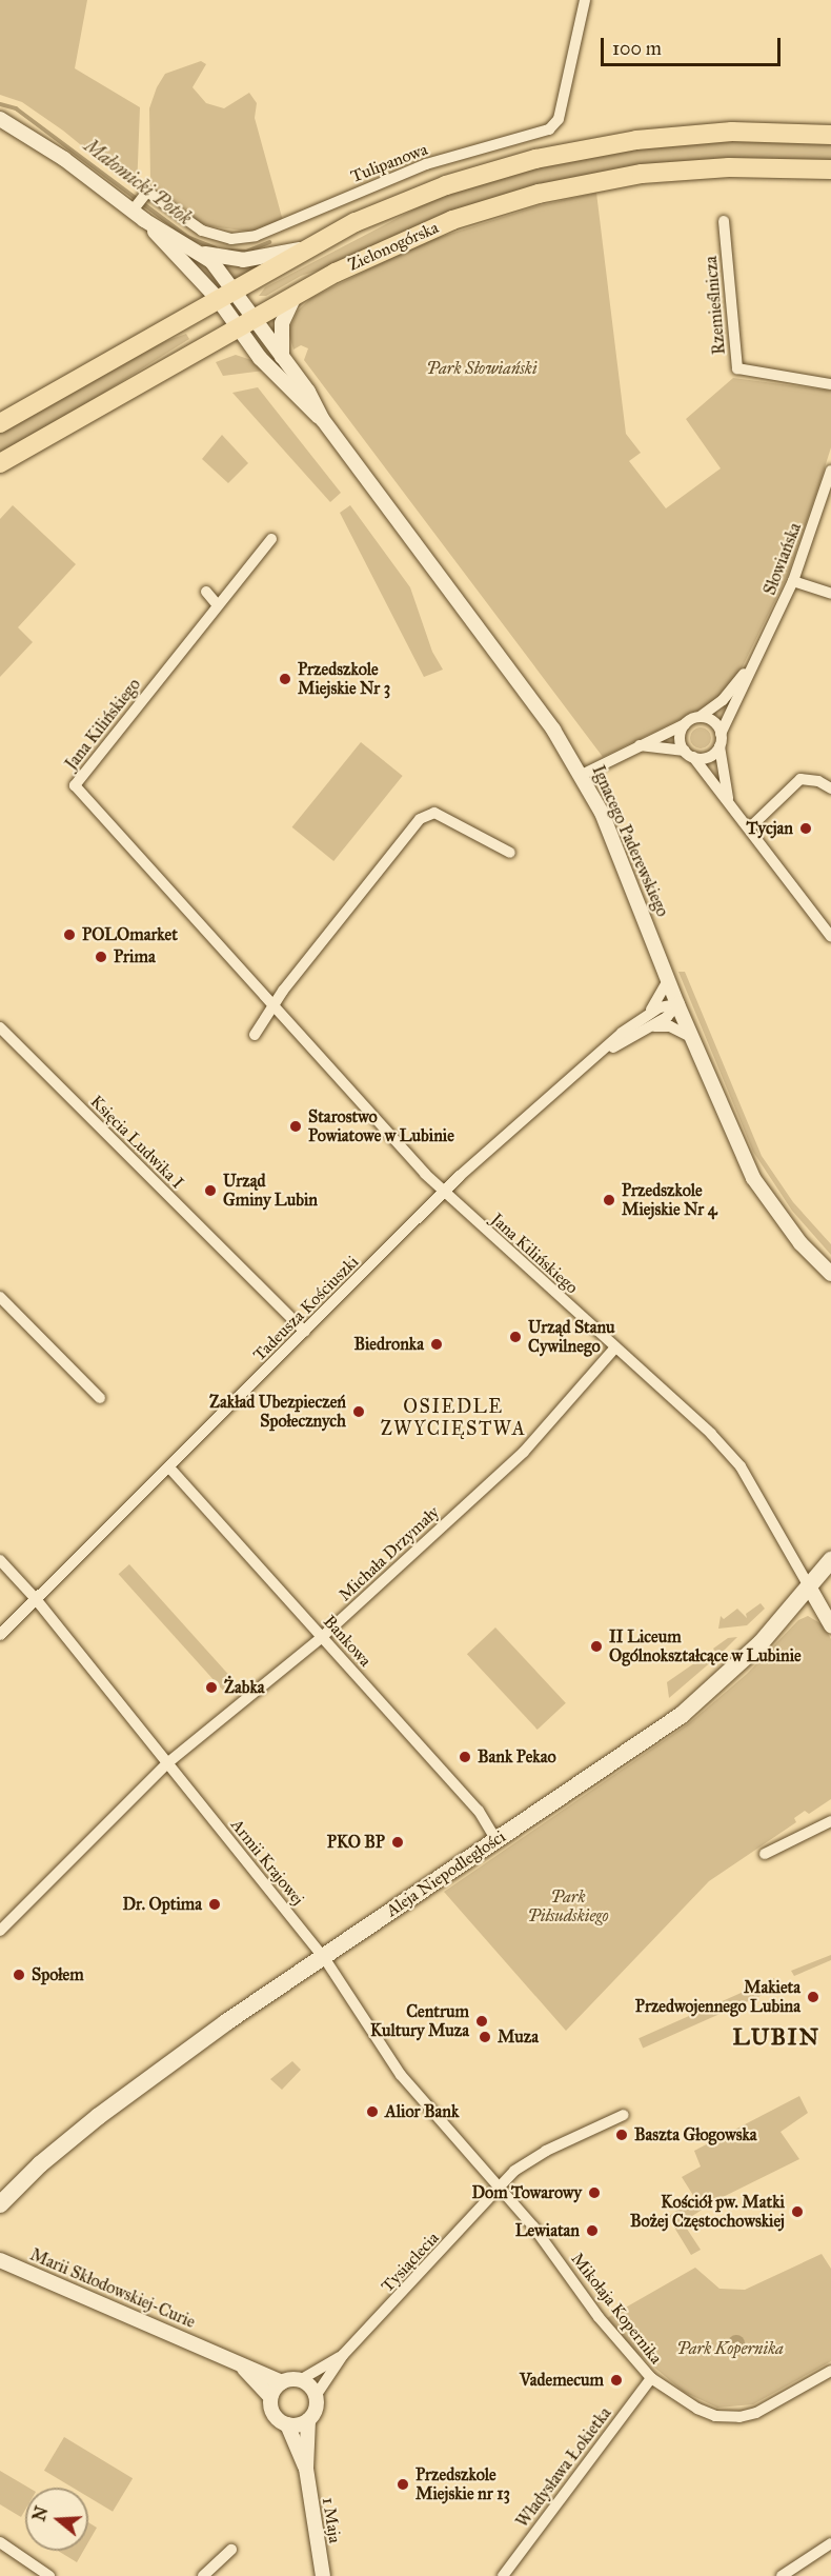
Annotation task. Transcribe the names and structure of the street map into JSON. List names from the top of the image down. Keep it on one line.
{"streets":{"main road":["Zielonogórska","Aleja Niepodległości"],"street":["Tulipanowa","Rzemieślnicza","Słowiańska","Jana Kilińskiego","Ignacego Paderewskiego","Księcia Ludwika I","Tadeusza Kościuszki","Michała Drzymały","Bankowa","Armii Krajowej","Tysiąclecia","Marii Skłodowskiej-Curie","Mikołaja Kopernika","Władysława Łokietka","1 Maja"]},"crossings":[["Jana Kilińskiego","Tadeusza Kościuszki"],["Jana Kilińskiego","Michała Drzymały"],["Jana Kilińskiego","Aleja Niepodległości"],["Ignacego Paderewskiego","Tadeusza Kościuszki"],["Księcia Ludwika I","Tadeusza Kościuszki"],["Tadeusza Kościuszki","Bankowa"],["Tadeusza Kościuszki","Armii Krajowej"],["Michała Drzymały","Bankowa"],["Michała Drzymały","Armii Krajowej"],["Bankowa","Aleja Niepodległości"],["Armii Krajowej","Aleja Niepodległości"],["Armii Krajowej","Tysiąclecia"],["Armii Krajowej","Mikołaja Kopernika"],["Tysiąclecia","Mikołaja Kopernika"],["Mikołaja Kopernika","Władysława Łokietka"]],"districts":["OSIEDLE ZWYCIĘSTWA","LUBIN"],"water":["Małomicki Potok"],"parks":["Park Słowiański","Park Piłsudskiego","Park Kopernika"],"places":["Przedszkole Miejskie Nr 3","Tycjan","POLOmarket","Prima","Starostwo Powiatowe w Lubinie","Urząd Gminy Lubin","Przedszkole Miejskie Nr 4","Urząd Stanu Cywilnego","Biedronka","Zakład Ubezpieczeń Społecznych","II Liceum Ogólnokształcące w Lubinie","Żabka","Bank Pekao","PKO BP","Dr. Optima","Społem","Makieta Przedwojennego Lubina","Centrum Kultury Muza","Muza","Alior Bank","Baszta Głogowska","Dom Towarowy","Kościół pw. Matki Bożej Częstochowskiej","Lewiatan","Vademecum","Przedszkole Miejskie nr 13"],"scale_bar":"100 m","north":"left"}
